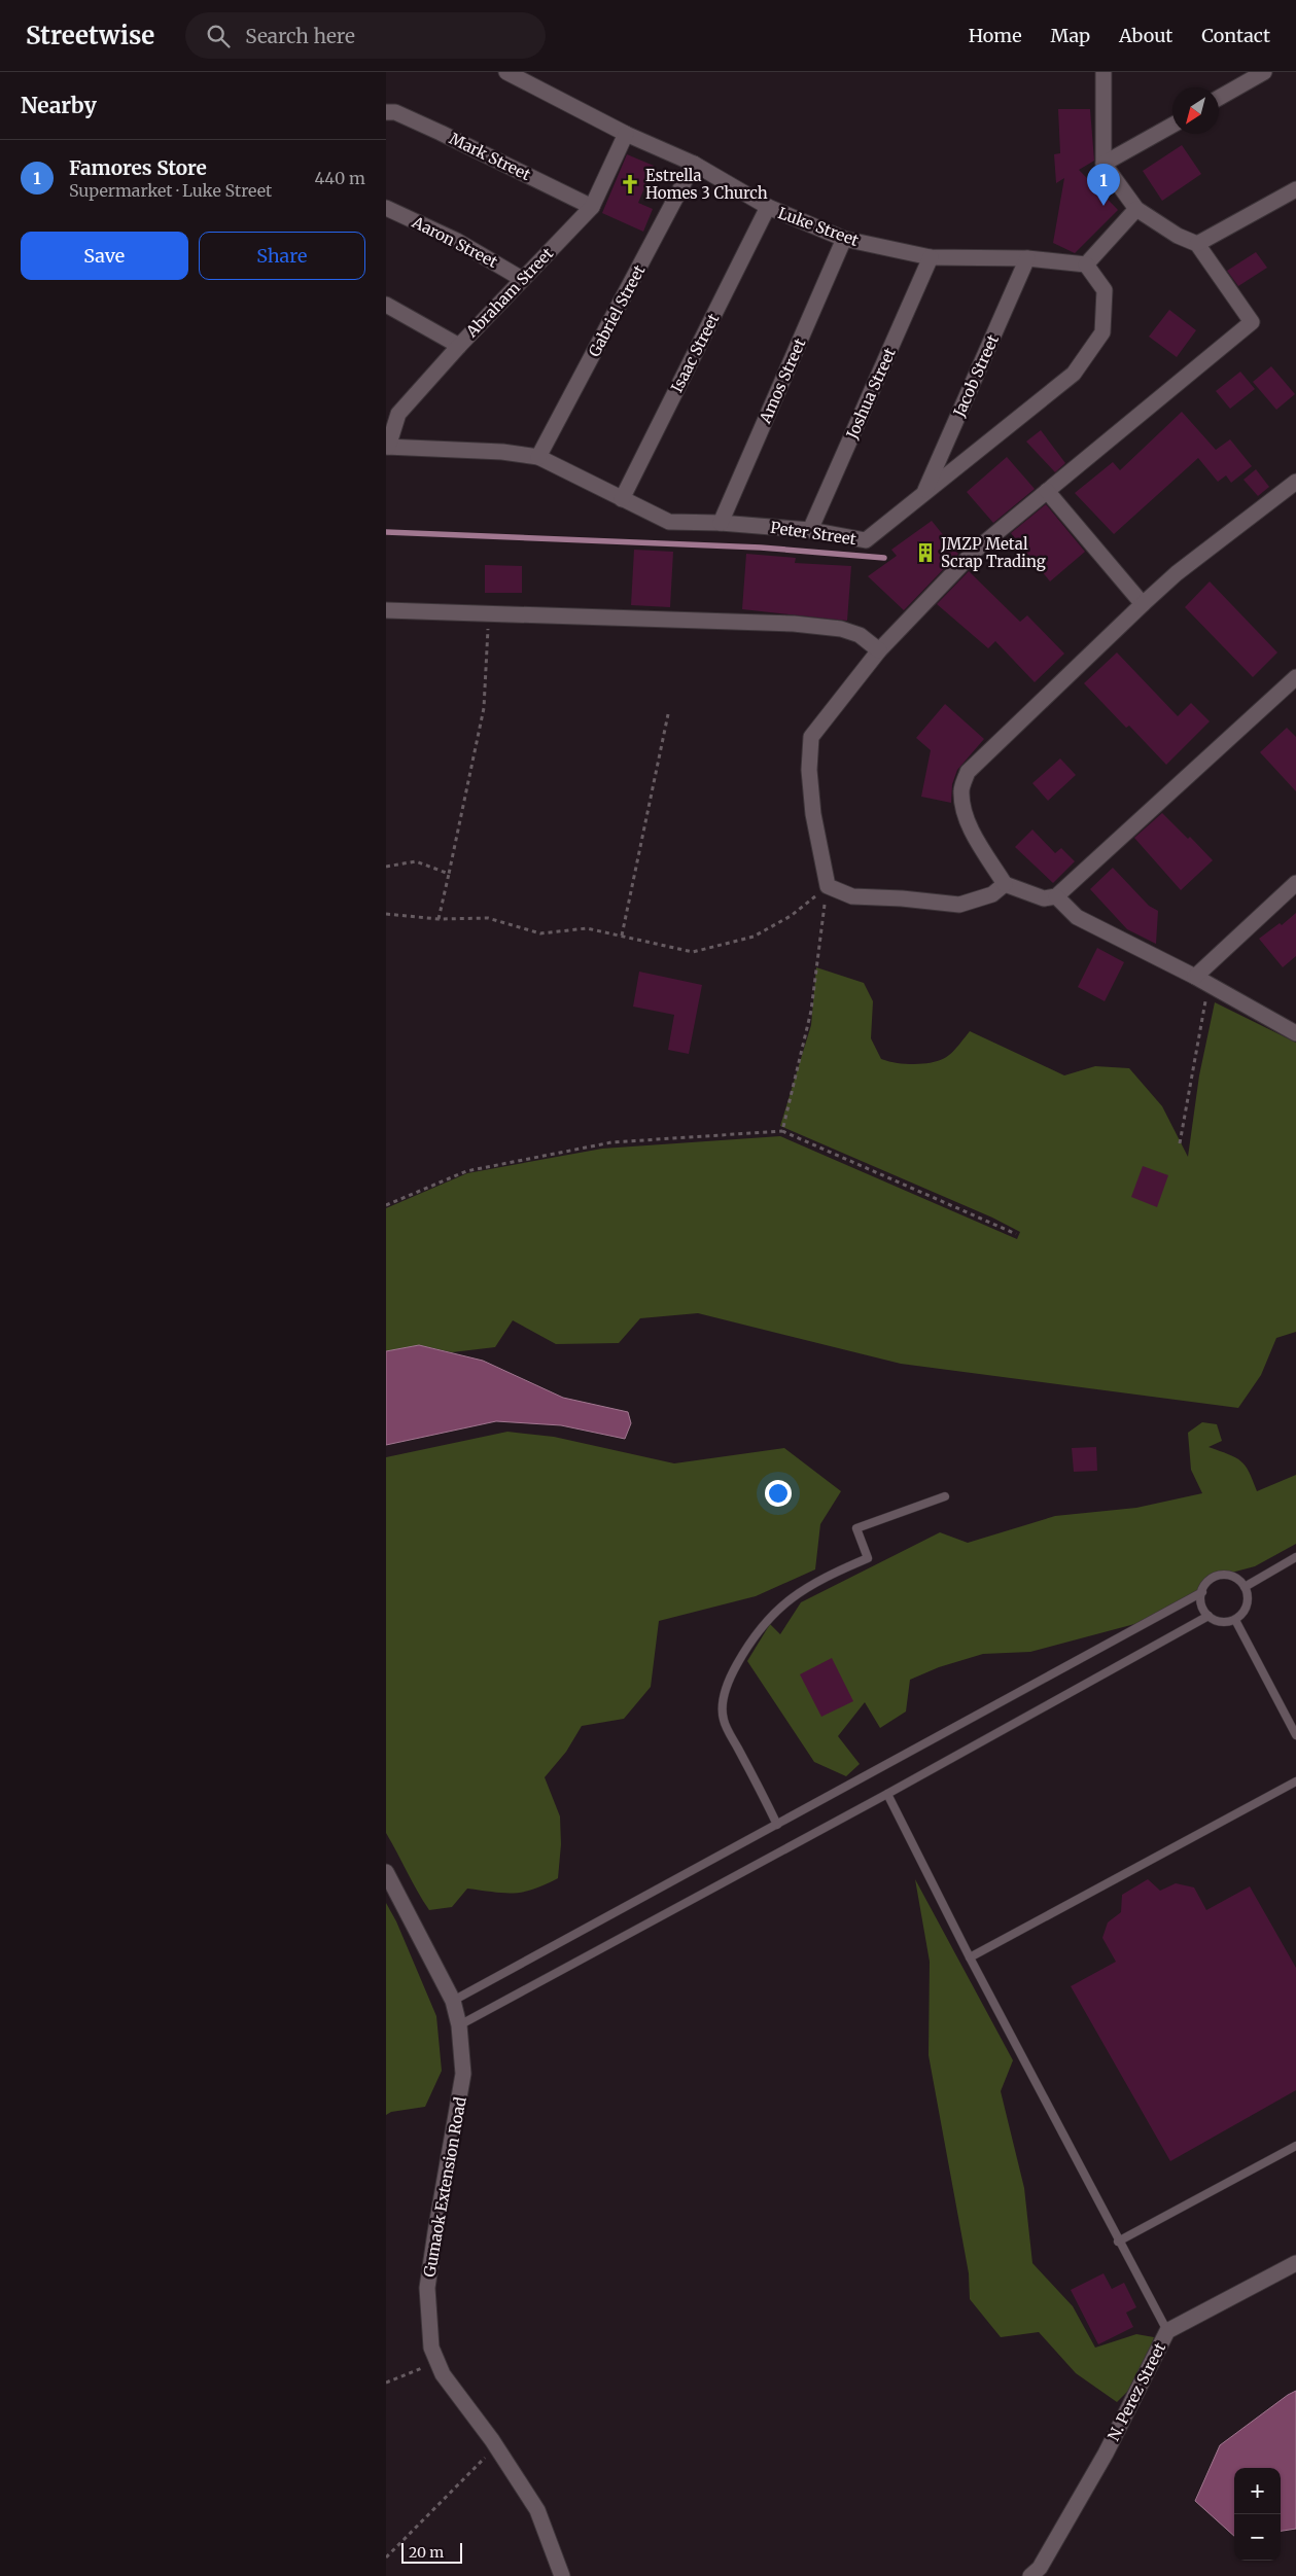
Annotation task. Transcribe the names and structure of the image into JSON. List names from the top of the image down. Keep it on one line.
{"streets":{"street":["Mark Street","Luke Street","Aaron Street","Abraham Street","Gabriel Street","Isaac Street","Jacob Street","Amos Street","Joshua Street","Peter Street","Gumaok Extension Road","N. Perez Street"]},"crossings":[["Mark Street","Abraham Street"],["Luke Street","Abraham Street"],["Luke Street","Gabriel Street"],["Luke Street","Isaac Street"],["Luke Street","Jacob Street"],["Luke Street","Amos Street"],["Luke Street","Joshua Street"],["Luke Street","Peter Street"],["Aaron Street","Abraham Street"],["Abraham Street","Peter Street"],["Gabriel Street","Peter Street"],["Isaac Street","Peter Street"],["Jacob Street","Peter Street"],["Amos Street","Peter Street"],["Joshua Street","Peter Street"]],"places":{"church":["Estrella Homes 3 Church"],"building":["JMZP Metal Scrap Trading"]},"scale_bar":"20 m","north":"bottom left","page":{"header":"Streetwise","search":"Search here","nav":["Home","Map","About","Contact"],"heading":"Nearby","list":[{"mark":"1","name":"Famores Store","note":"Supermarket · Luke Street","value":"440 m"}],"pins":"1","buttons":["Save","Share"],"map_buttons":["+","−"],"scale":"20 m"}}
